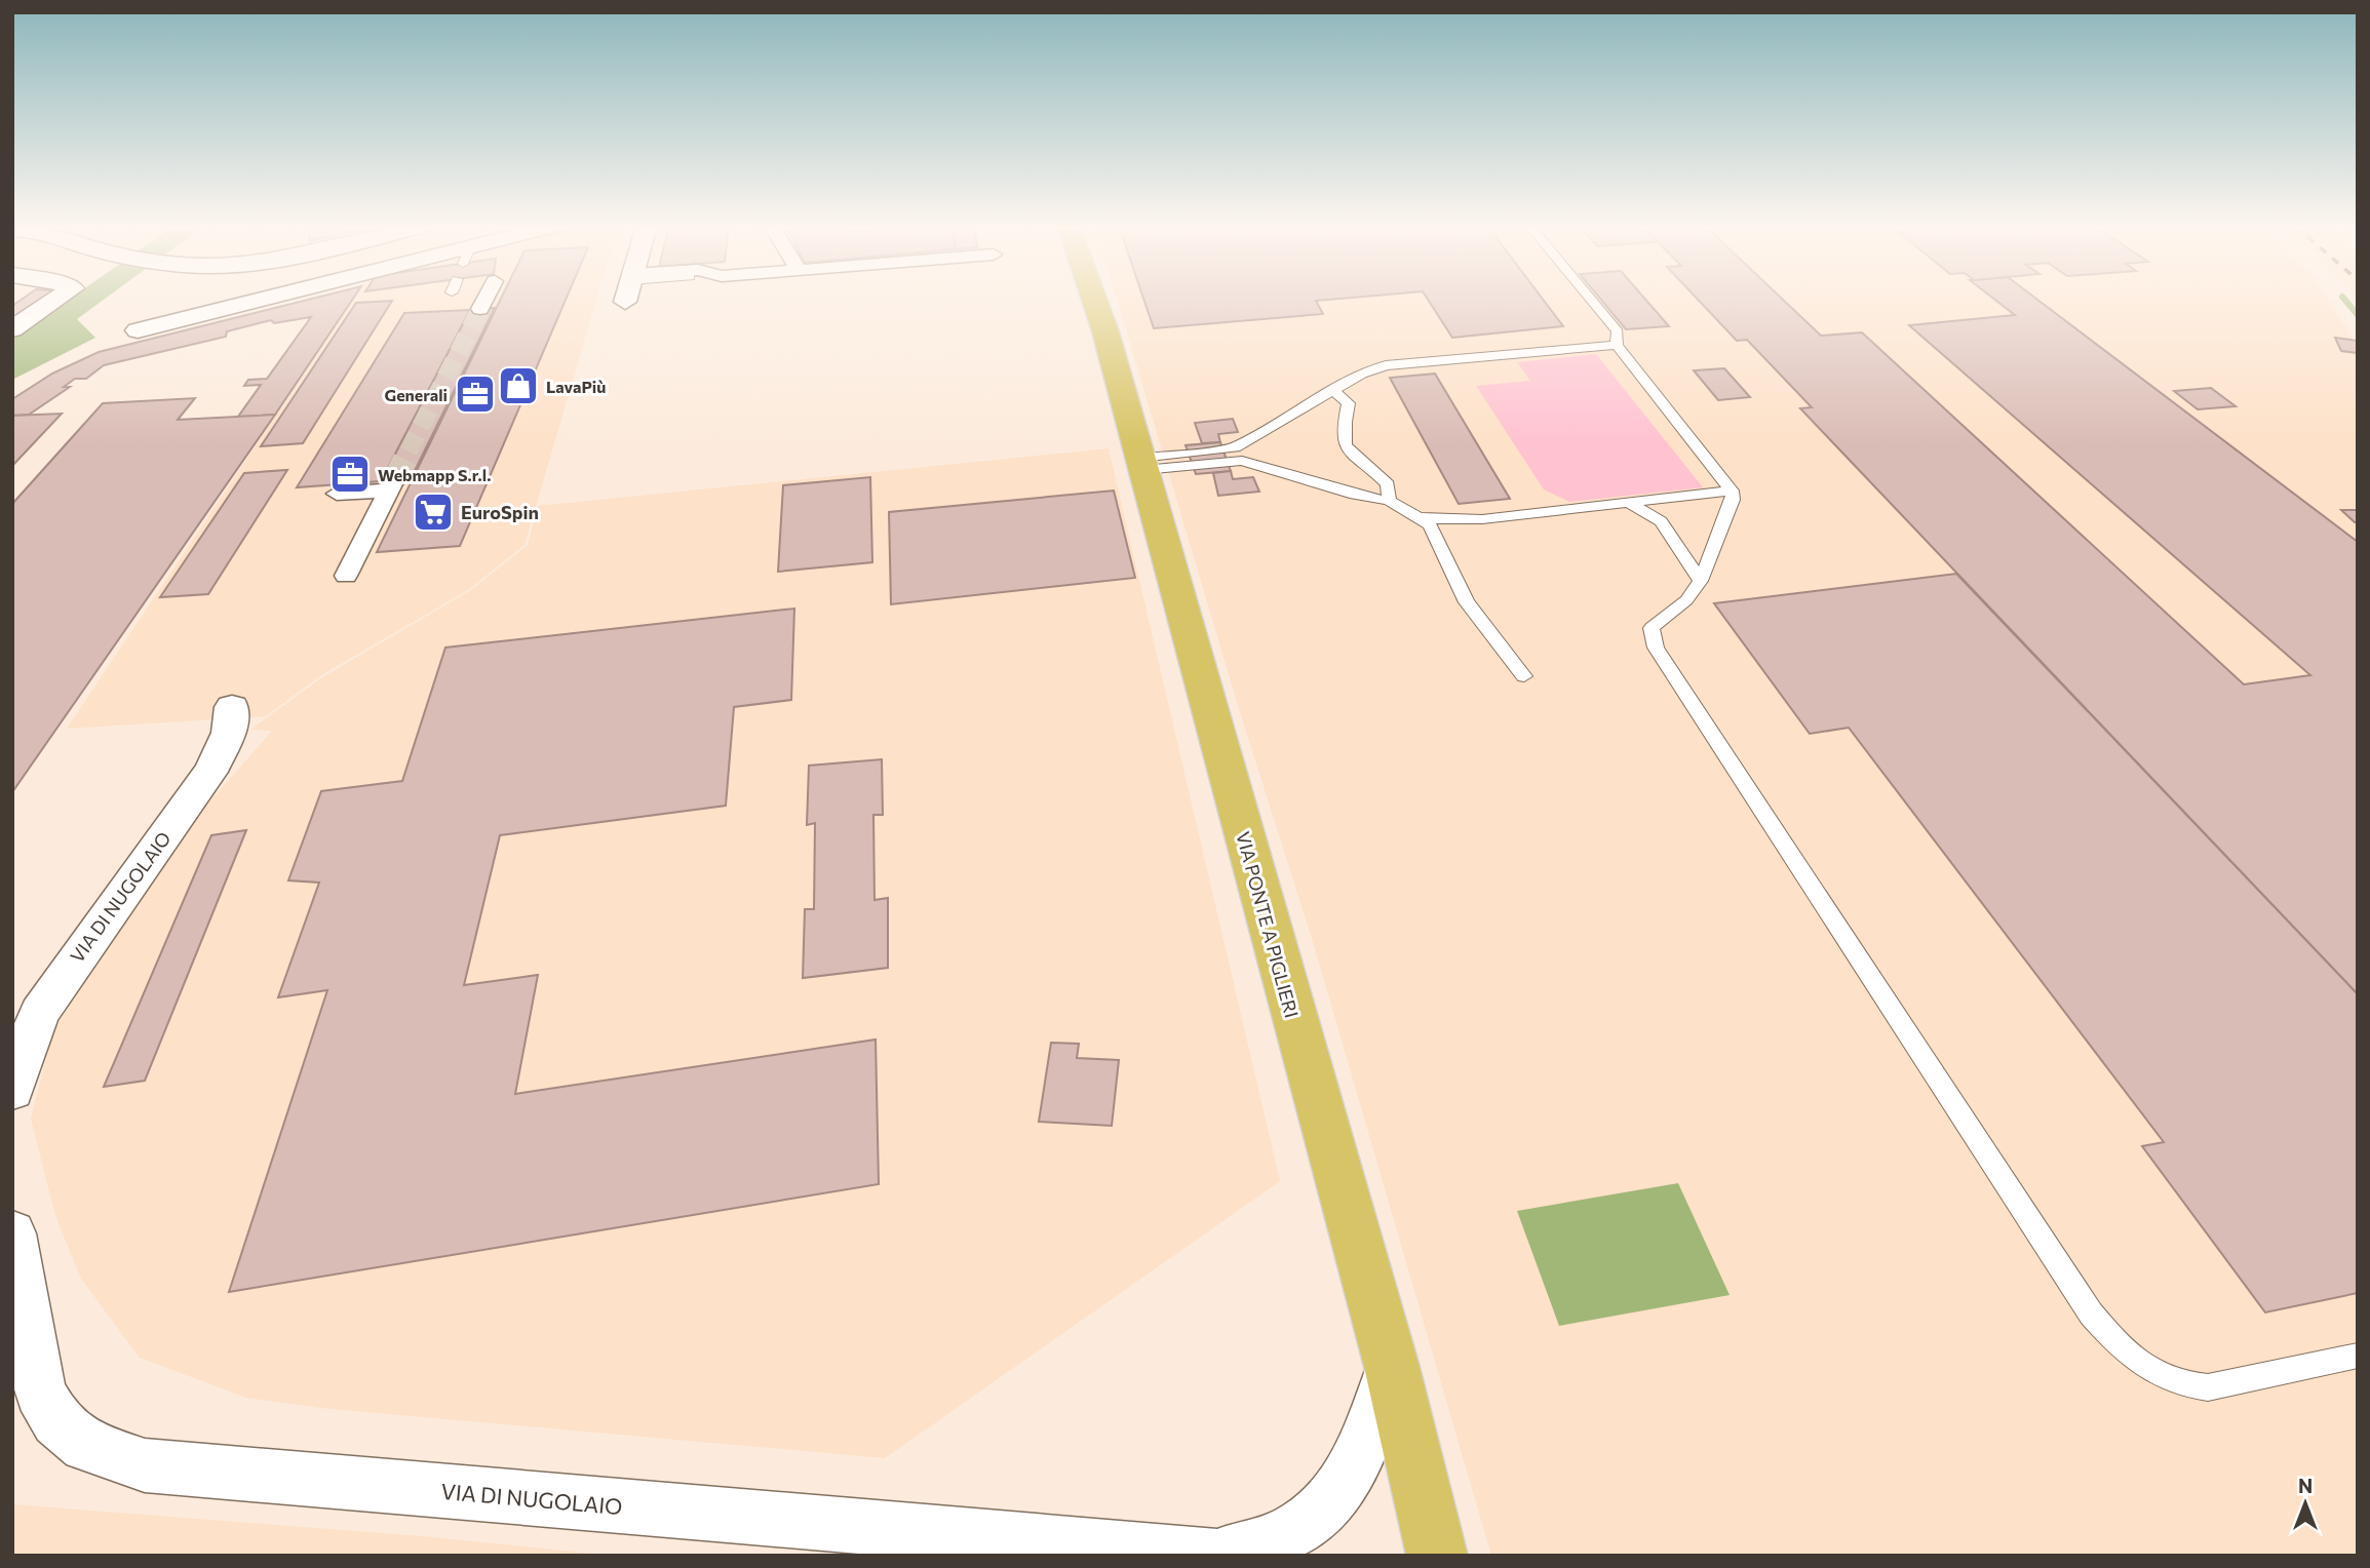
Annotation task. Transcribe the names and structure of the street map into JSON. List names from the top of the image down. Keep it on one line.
{"streets":{"main road":["VIA PONTE A PIGLIERI"],"street":["VIA DI NUGOLAIO"]},"places":{"shop":["LavaPiù"],"office":["Generali","Webmapp S.r.l."],"supermarket":["EuroSpin"]},"north":"top"}
